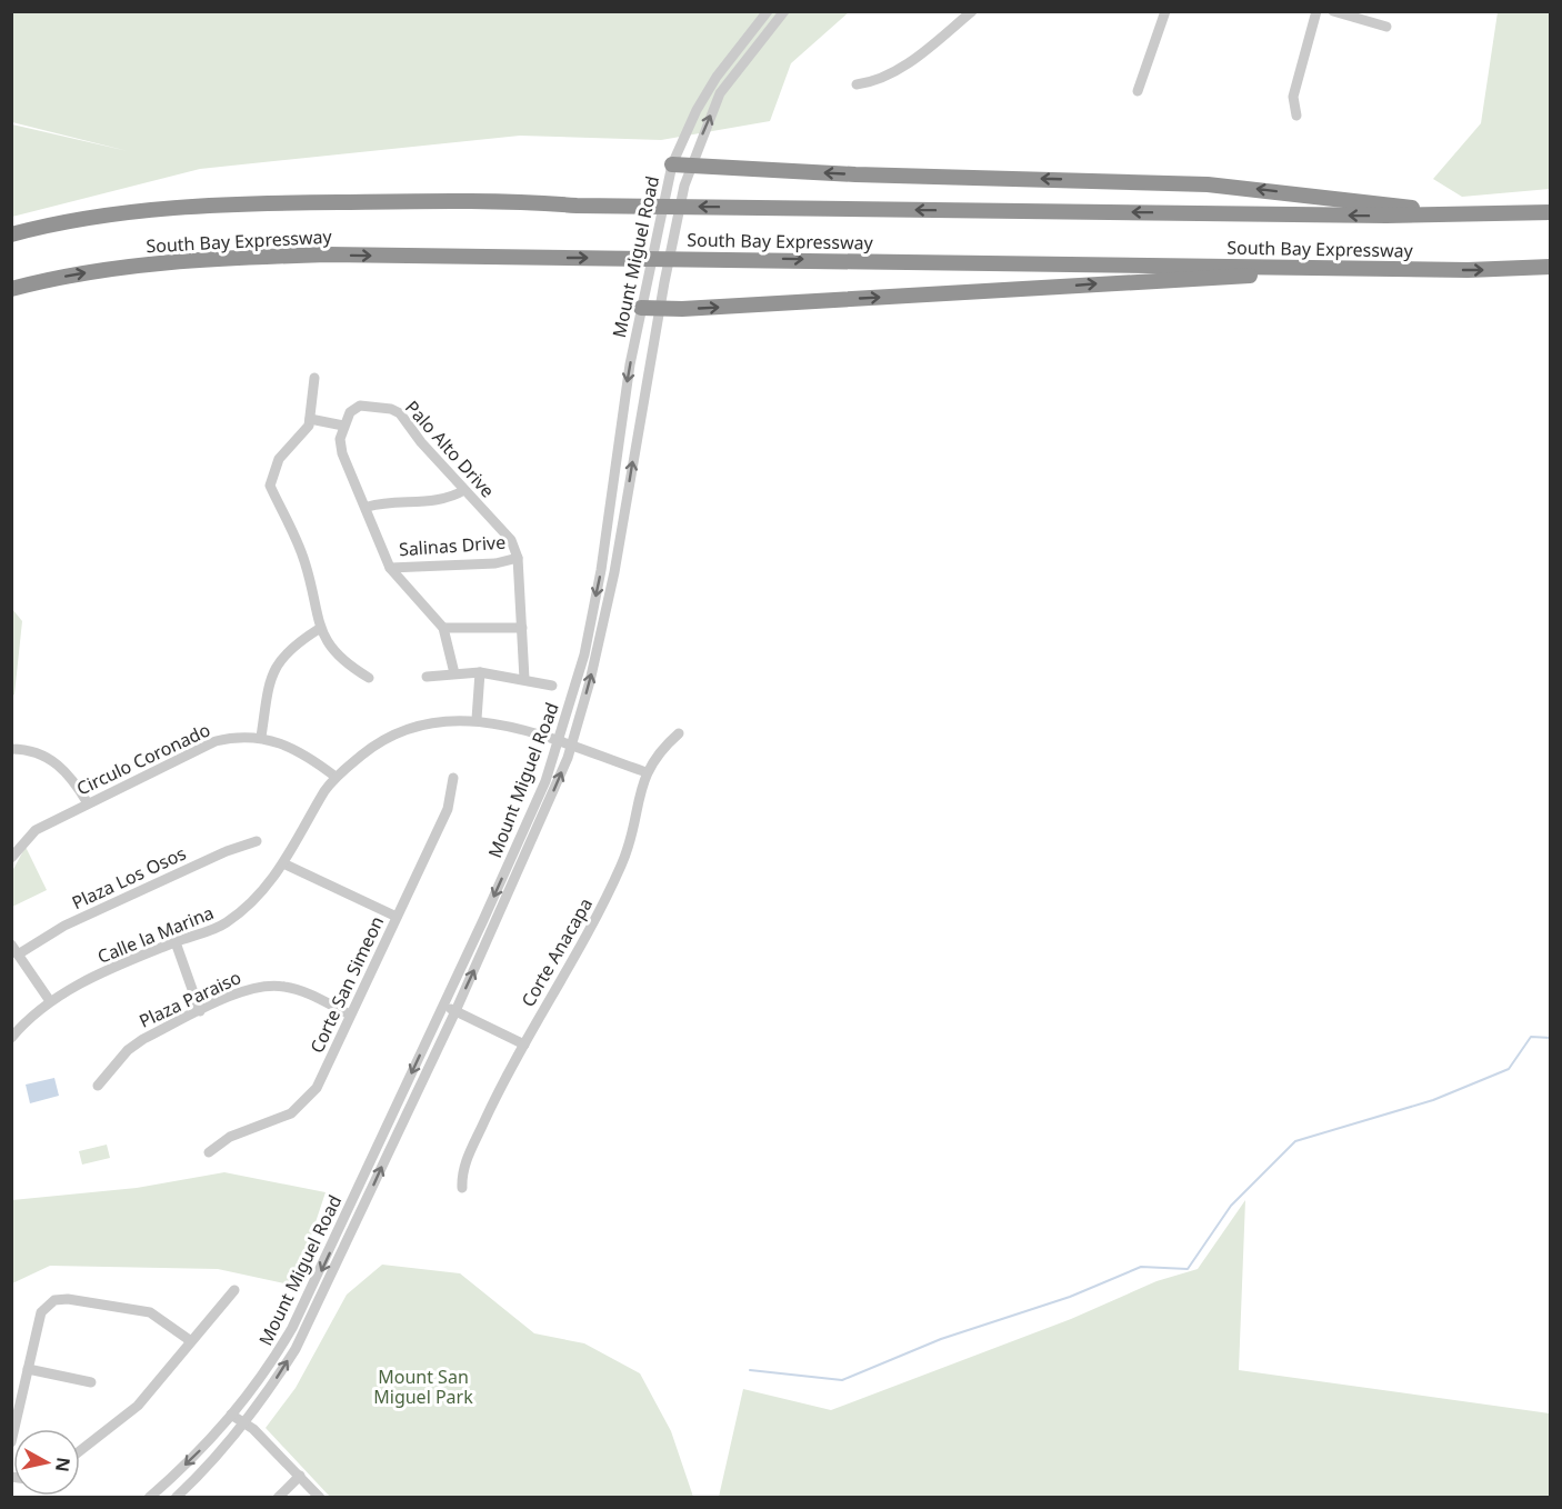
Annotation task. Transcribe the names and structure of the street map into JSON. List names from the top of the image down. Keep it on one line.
{"streets":{"highway":["South Bay Expressway"],"street":["Mount Miguel Road","Palo Alto Drive","Salinas Drive","Circulo Coronado","Plaza Los Osos","Calle la Marina","Corte Anacapa","Corte San Simeon","Plaza Paraiso"]},"crossings":[["Mount Miguel Road","Calle la Marina"],["Palo Alto Drive","Salinas Drive"],["Circulo Coronado","Calle la Marina"],["Calle la Marina","Corte Anacapa"],["Corte San Simeon","Plaza Paraiso"]],"parks":["Mount San Miguel Park"],"north":"right"}
